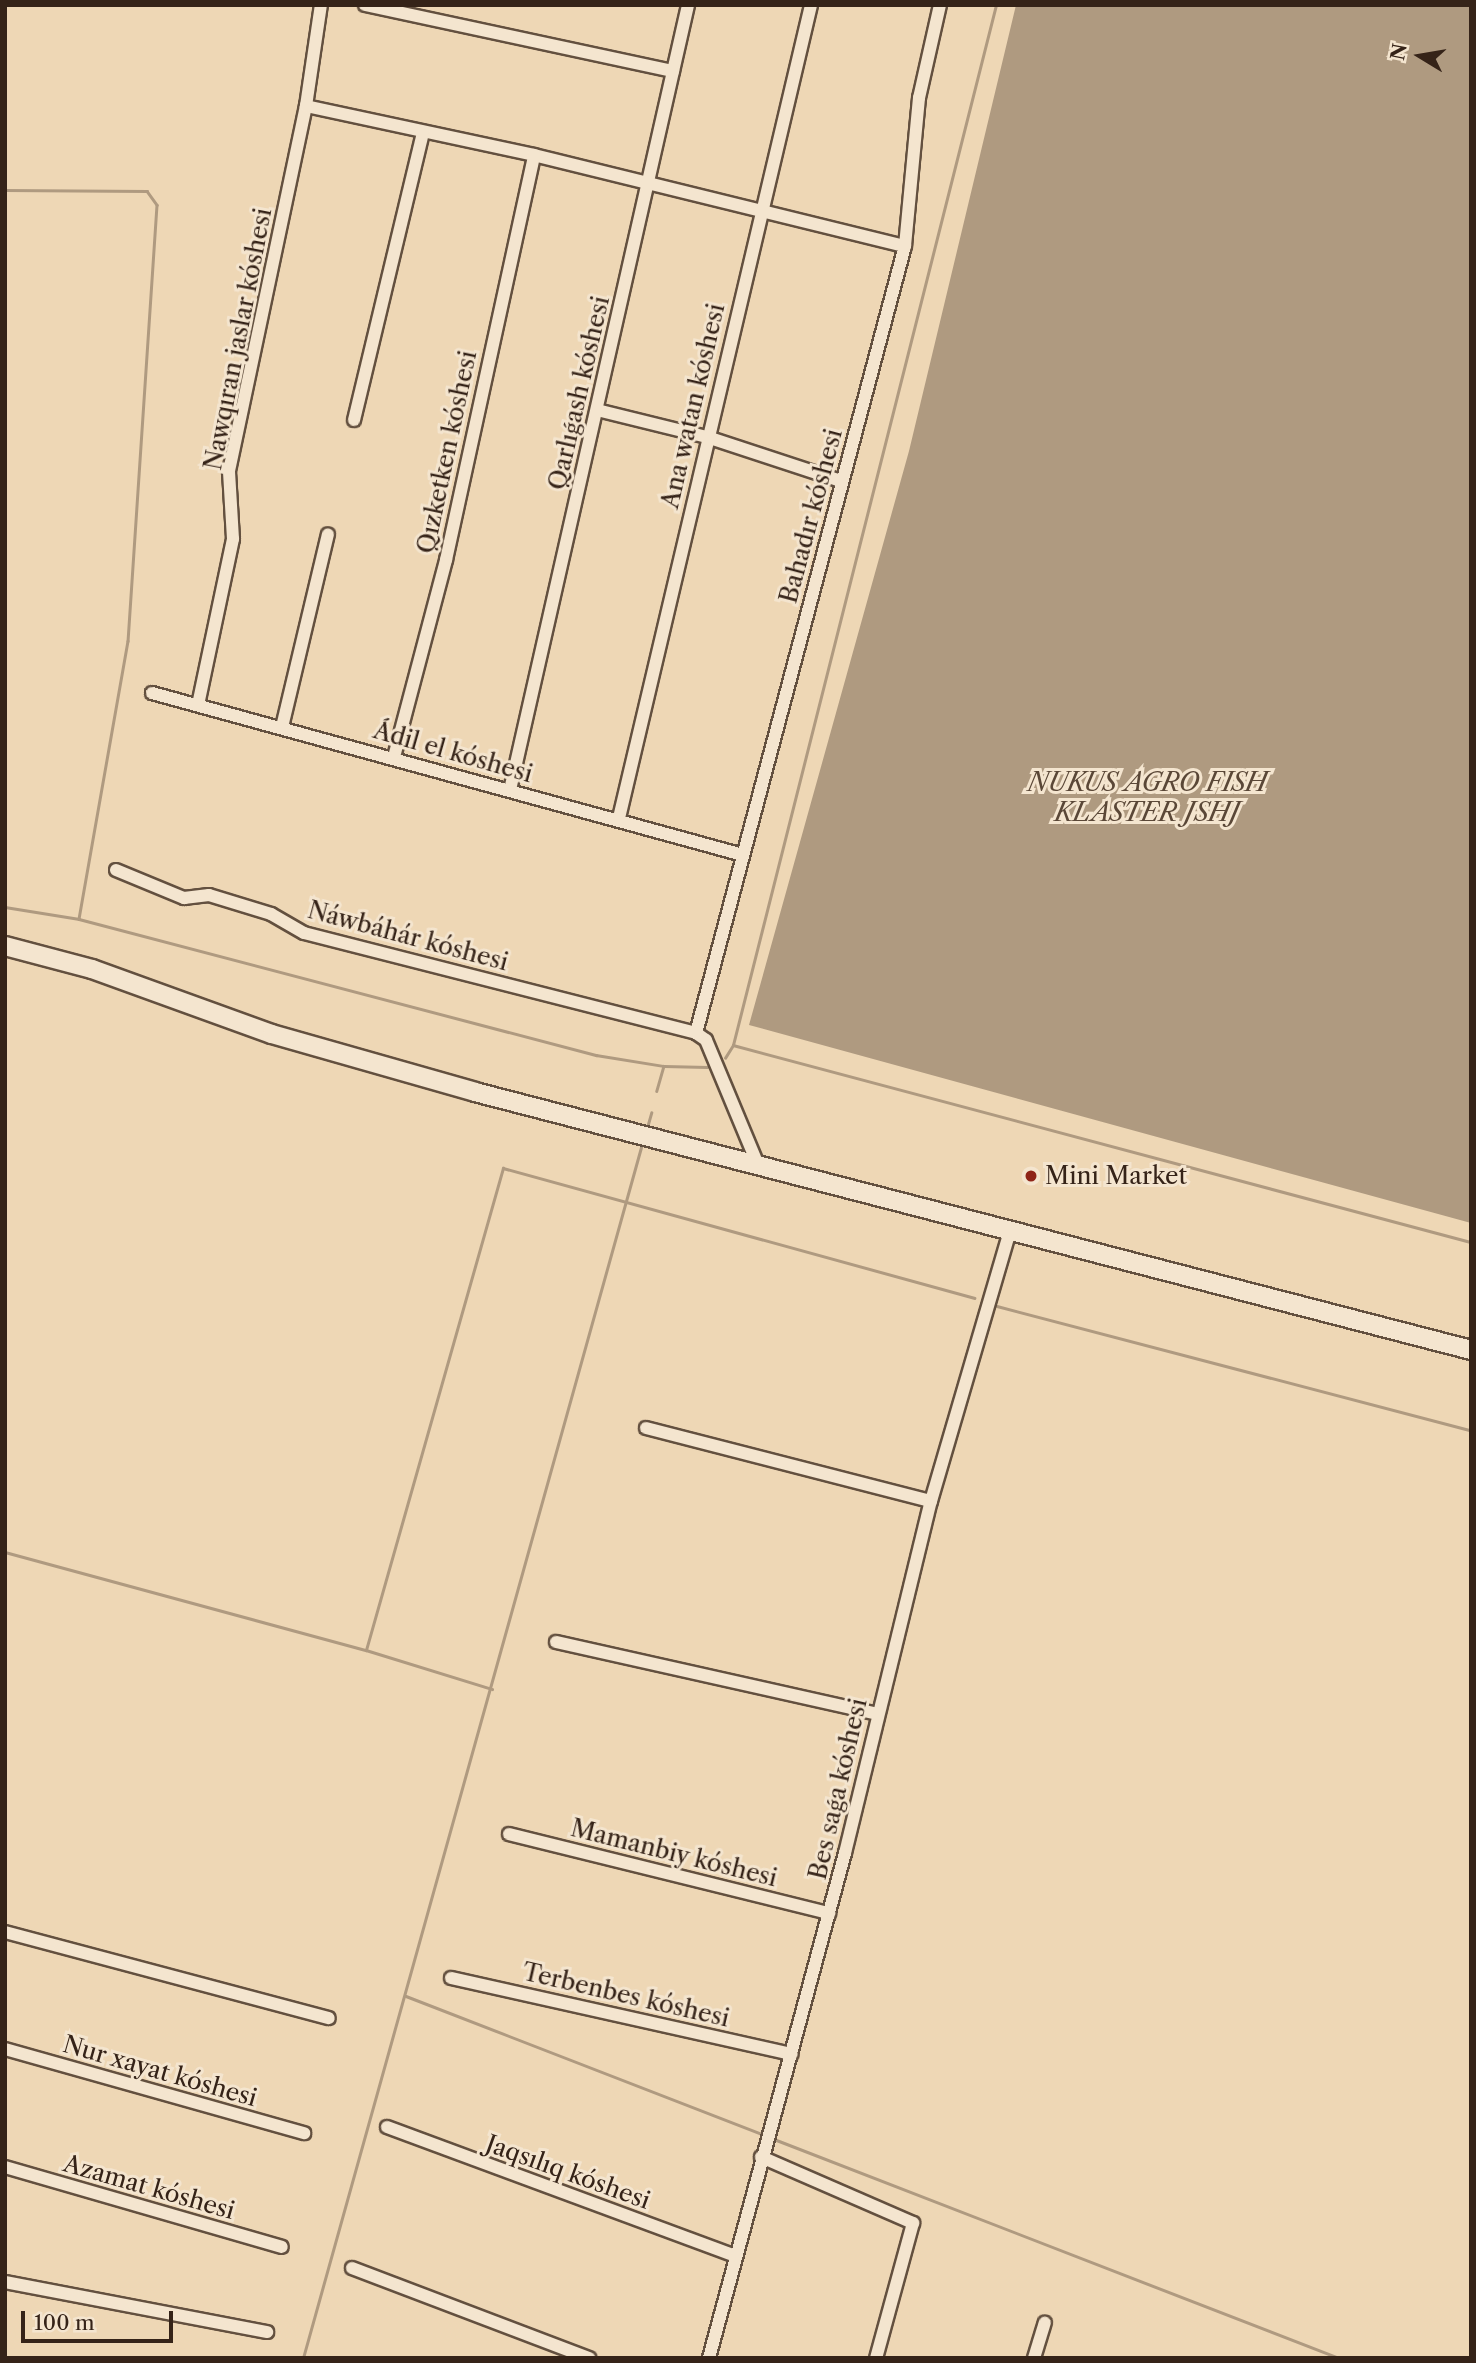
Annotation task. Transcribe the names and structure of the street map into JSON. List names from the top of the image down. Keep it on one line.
{"streets":{"street":["Nawqıran jaslar kóshesi","Qarlıǵash kóshesi","Ana watan kóshesi","Qızketken kóshesi","Bahadır kóshesi","Ádil el kóshesi","Náwbáhár kóshesi","Bes saǵa kóshesi","Mamanbiy kóshesi","Terbenbes kóshesi","Nur xayat kóshesi","Jaqsılıq kóshesi","Azamat kóshesi"]},"crossings":[["Nawqıran jaslar kóshesi","Ádil el kóshesi"],["Qarlıǵash kóshesi","Ádil el kóshesi"],["Ana watan kóshesi","Ádil el kóshesi"],["Qızketken kóshesi","Ádil el kóshesi"],["Bahadır kóshesi","Ádil el kóshesi"],["Bahadır kóshesi","Náwbáhár kóshesi"],["Bes saǵa kóshesi","Mamanbiy kóshesi"],["Bes saǵa kóshesi","Terbenbes kóshesi"],["Bes saǵa kóshesi","Jaqsılıq kóshesi"]],"water":["NUKUS AGRO FISH KLASTER JSHJ"],"places":["Mini Market"],"scale_bar":"100 m","north":"left"}
